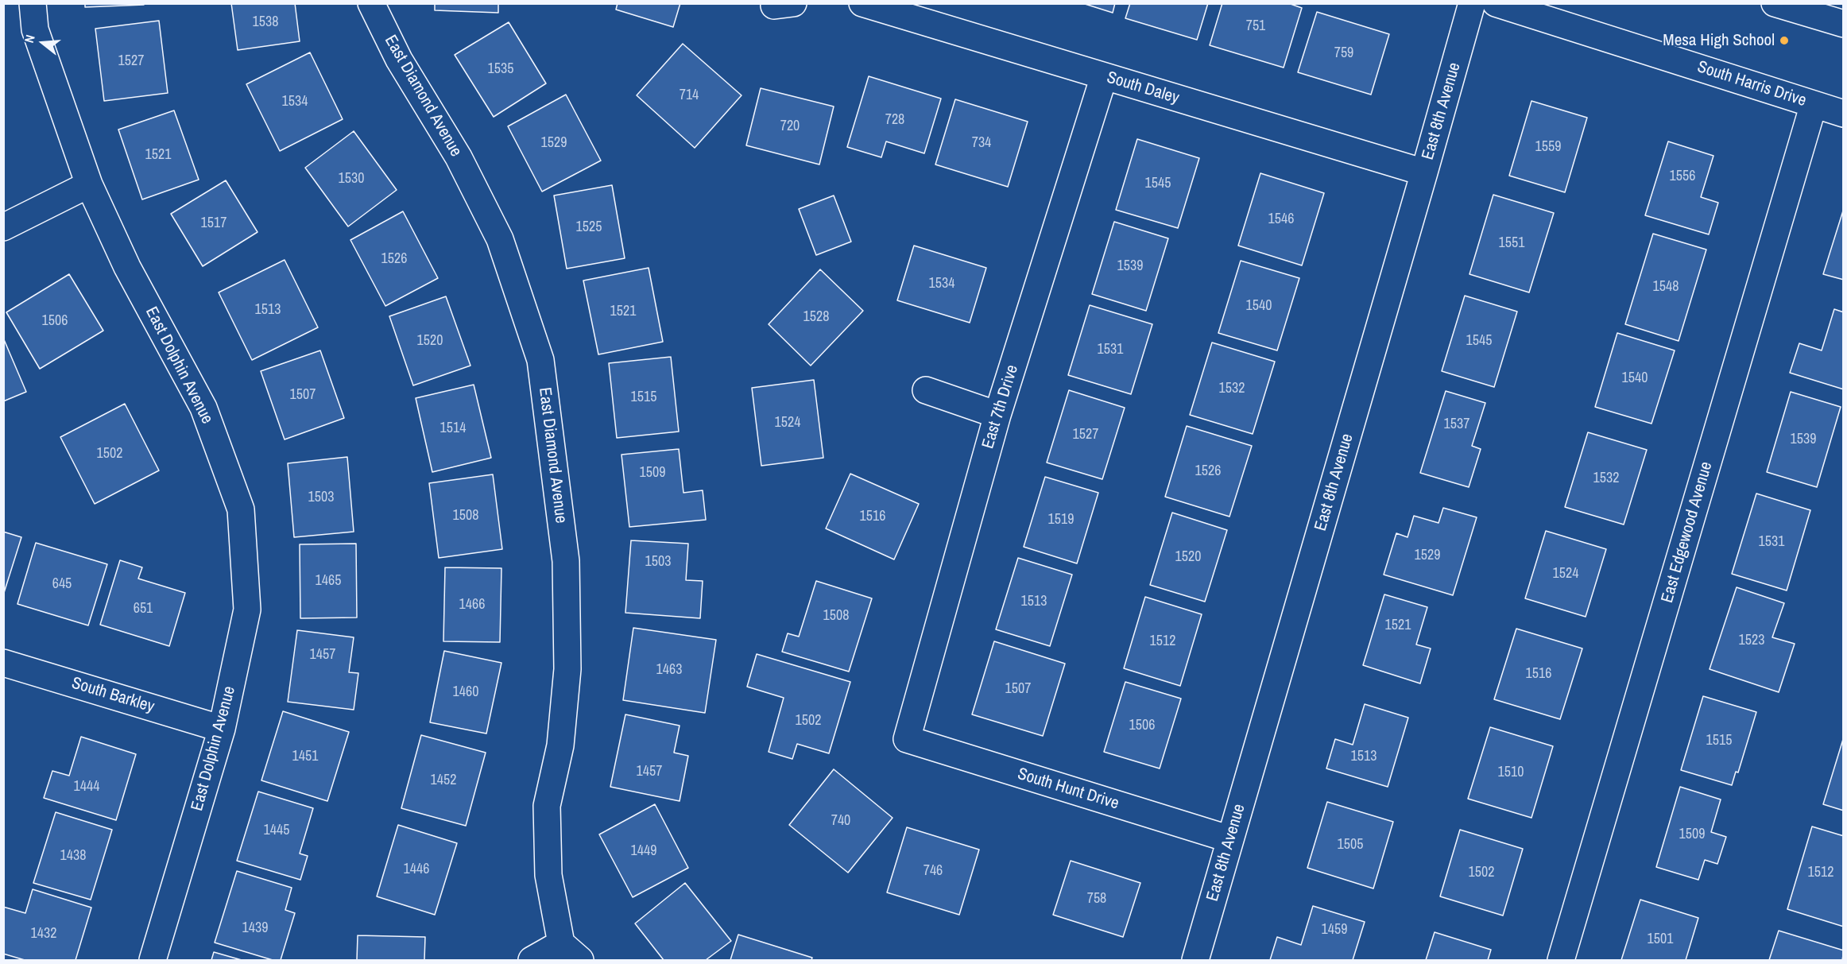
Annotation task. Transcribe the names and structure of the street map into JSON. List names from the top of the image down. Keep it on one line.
{"streets":{"street":["South Harris Drive","South Daley","East Diamond Avenue","East 8th Avenue","East Dolphin Avenue","East 7th Drive","East Edgewood Avenue","South Barkley","South Hunt Drive"]},"crossings":[["South Harris Drive","East Edgewood Avenue"],["South Daley","East 8th Avenue"],["South Daley","East 7th Drive"],["East 8th Avenue","South Hunt Drive"],["East Dolphin Avenue","South Barkley"],["East 7th Drive","South Hunt Drive"]],"places":["Mesa High School"],"house_numbers":["1538","751","759","1527","1535","714","1534","728","720","1529","734","1559","1521","1556","1530","1545","1546","1517","1525","1551","1526","1539","1534","1548","1540","1513","1521","1528","1506","1520","1545","1531","1540","1532","1507","1515","1524","1537","1514","1527","1539","1502","1526","1509","1532","1503","1508","1516","1519","1531","1529","1520","1503","1524","1465","645","1513","1466","651","1508","1521","1523","1512","1457","1463","1516","1507","1460","1502","1506","1515","1451","1513","1457","1510","1452","1444","740","1445","1509","1505","1449","1438","1446","746","1502","1512","758","1439","1459","1432","1501"],"north":"left"}
